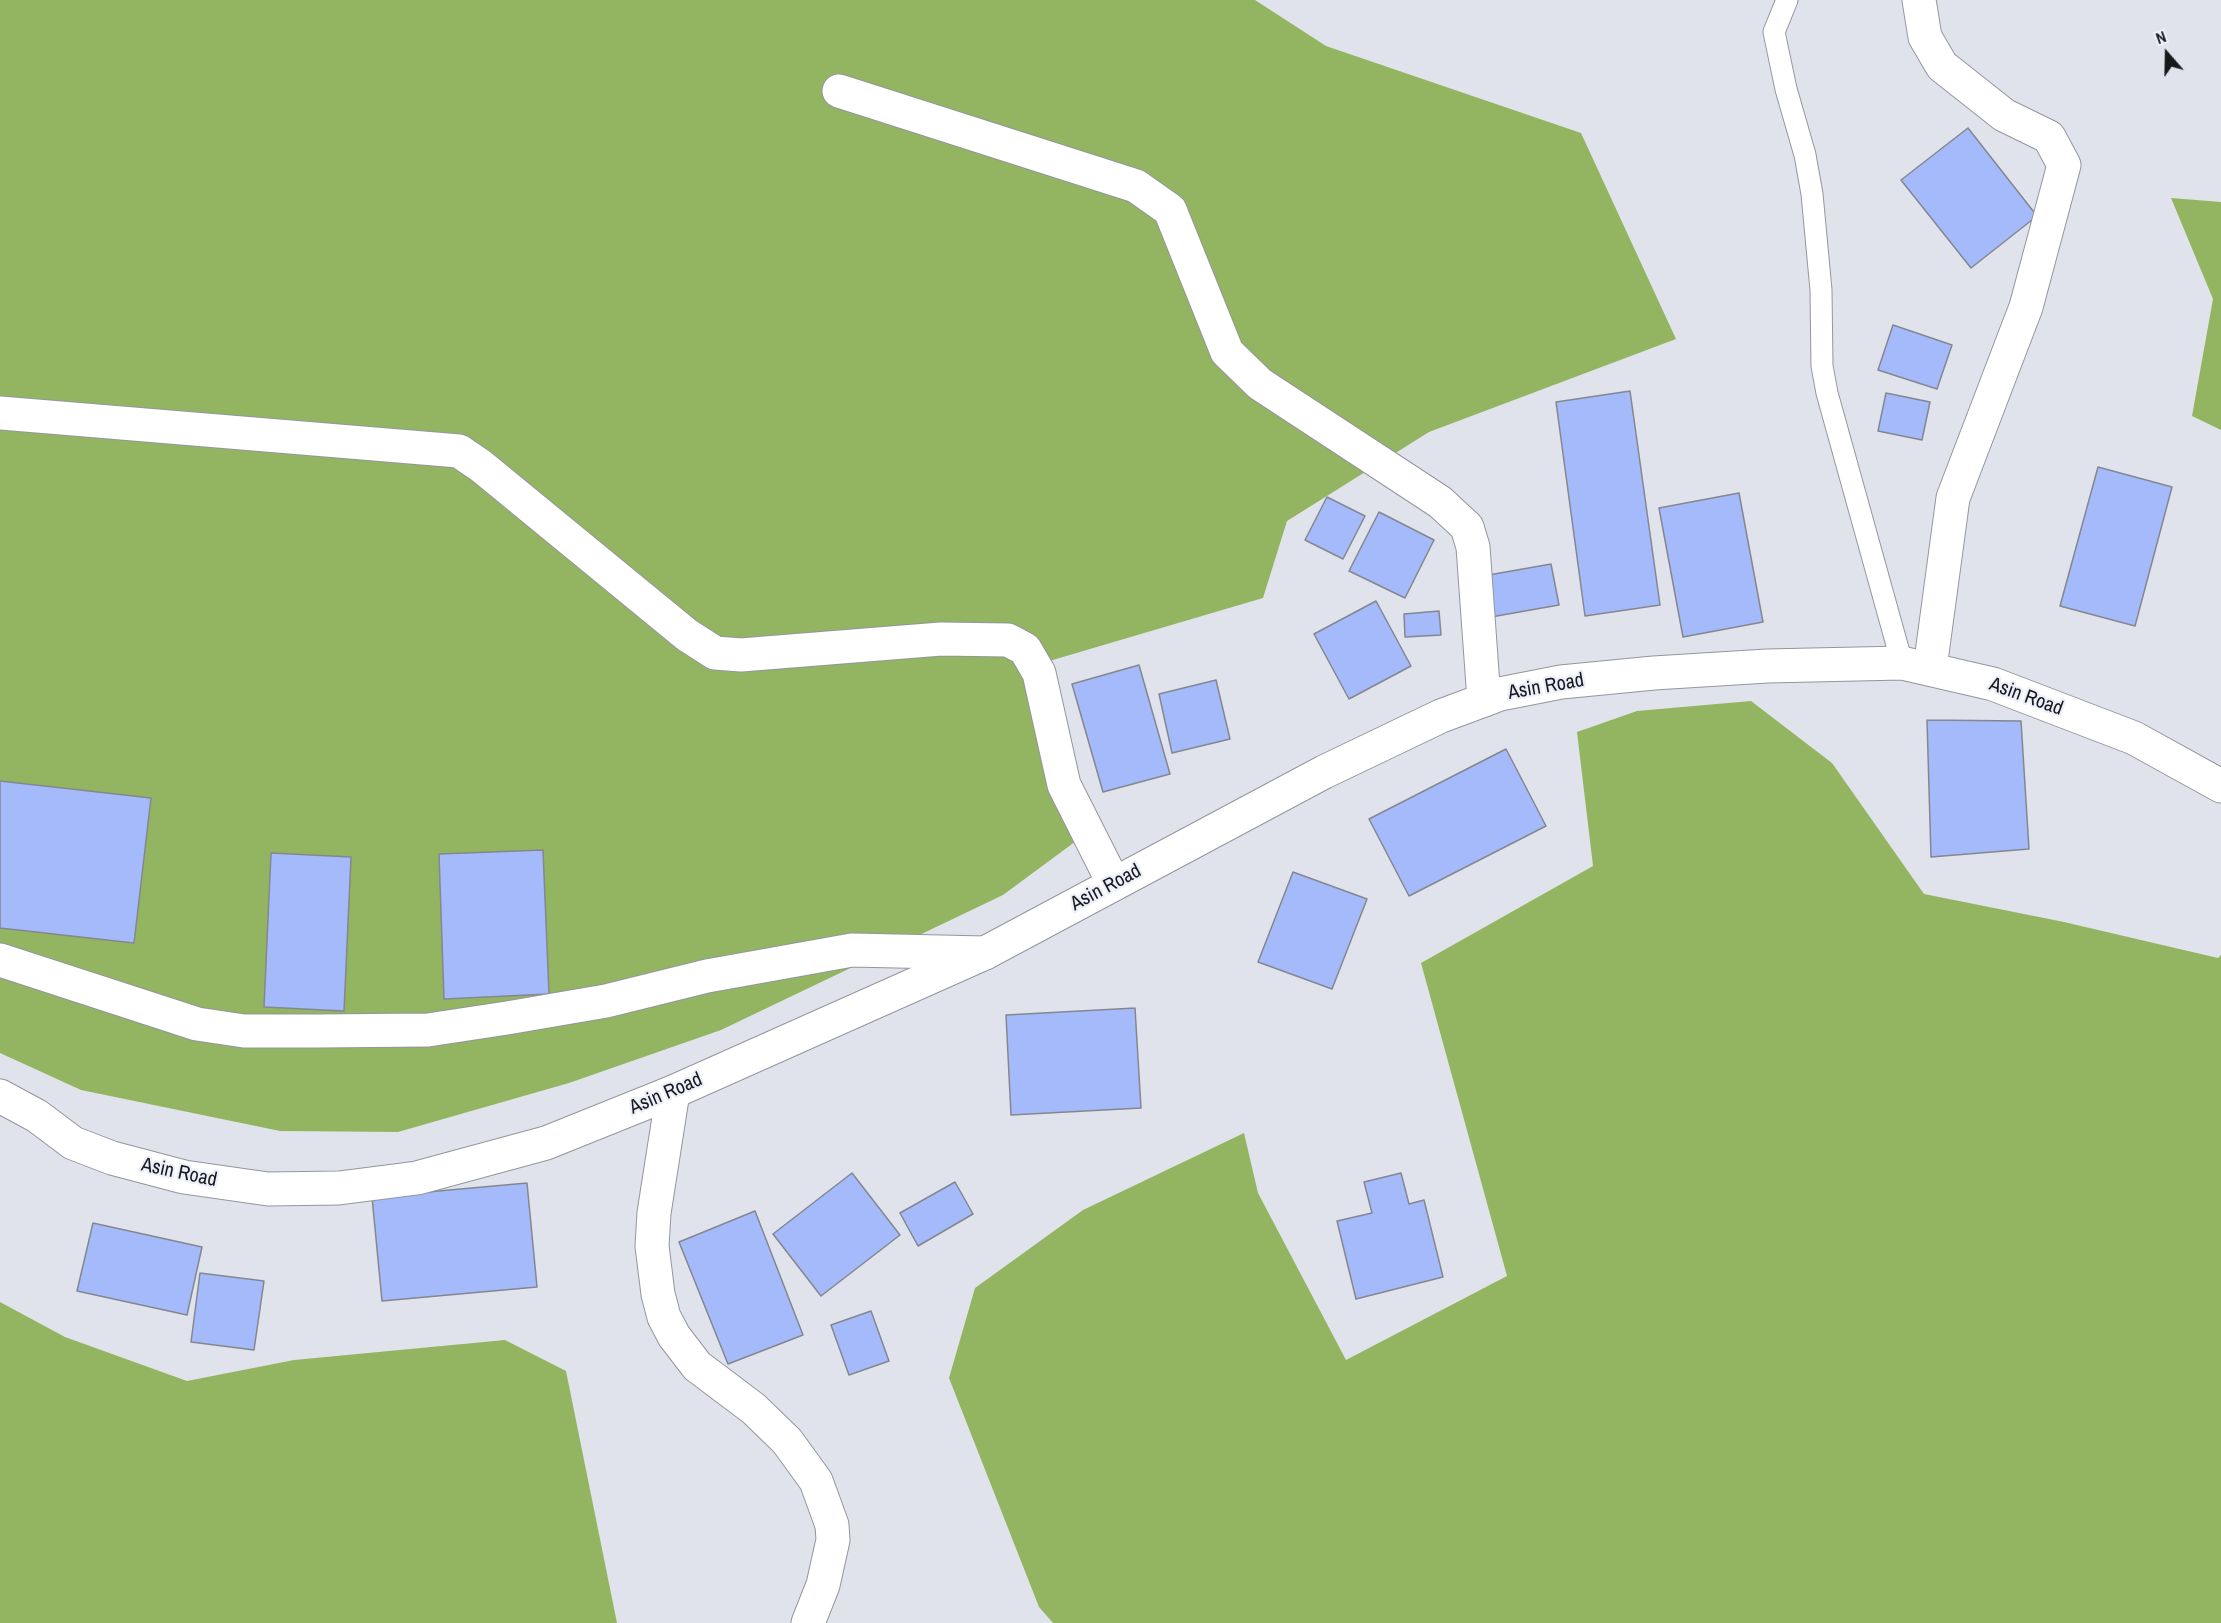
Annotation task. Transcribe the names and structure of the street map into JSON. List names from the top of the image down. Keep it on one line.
{"streets":{"street":["Asin Road"]},"north":"top"}
